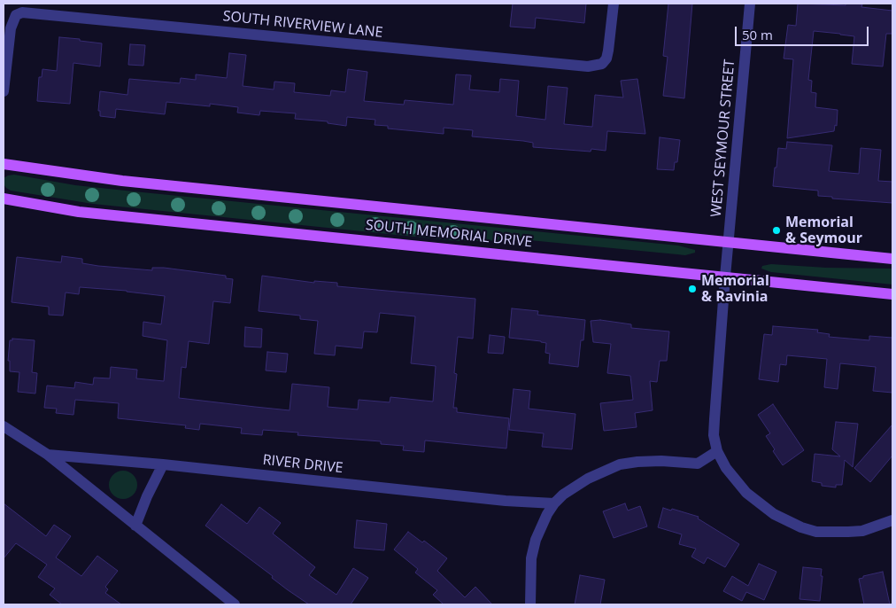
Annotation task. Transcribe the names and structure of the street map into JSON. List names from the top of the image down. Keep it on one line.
{"streets":{"main road":["SOUTH MEMORIAL DRIVE"],"street":["SOUTH RIVERVIEW LANE","WEST SEYMOUR STREET","RIVER DRIVE"]},"crossings":[["WEST SEYMOUR STREET","SOUTH MEMORIAL DRIVE"]],"places":["Memorial & Seymour","Memorial & Ravinia"],"scale_bar":"50 m"}
